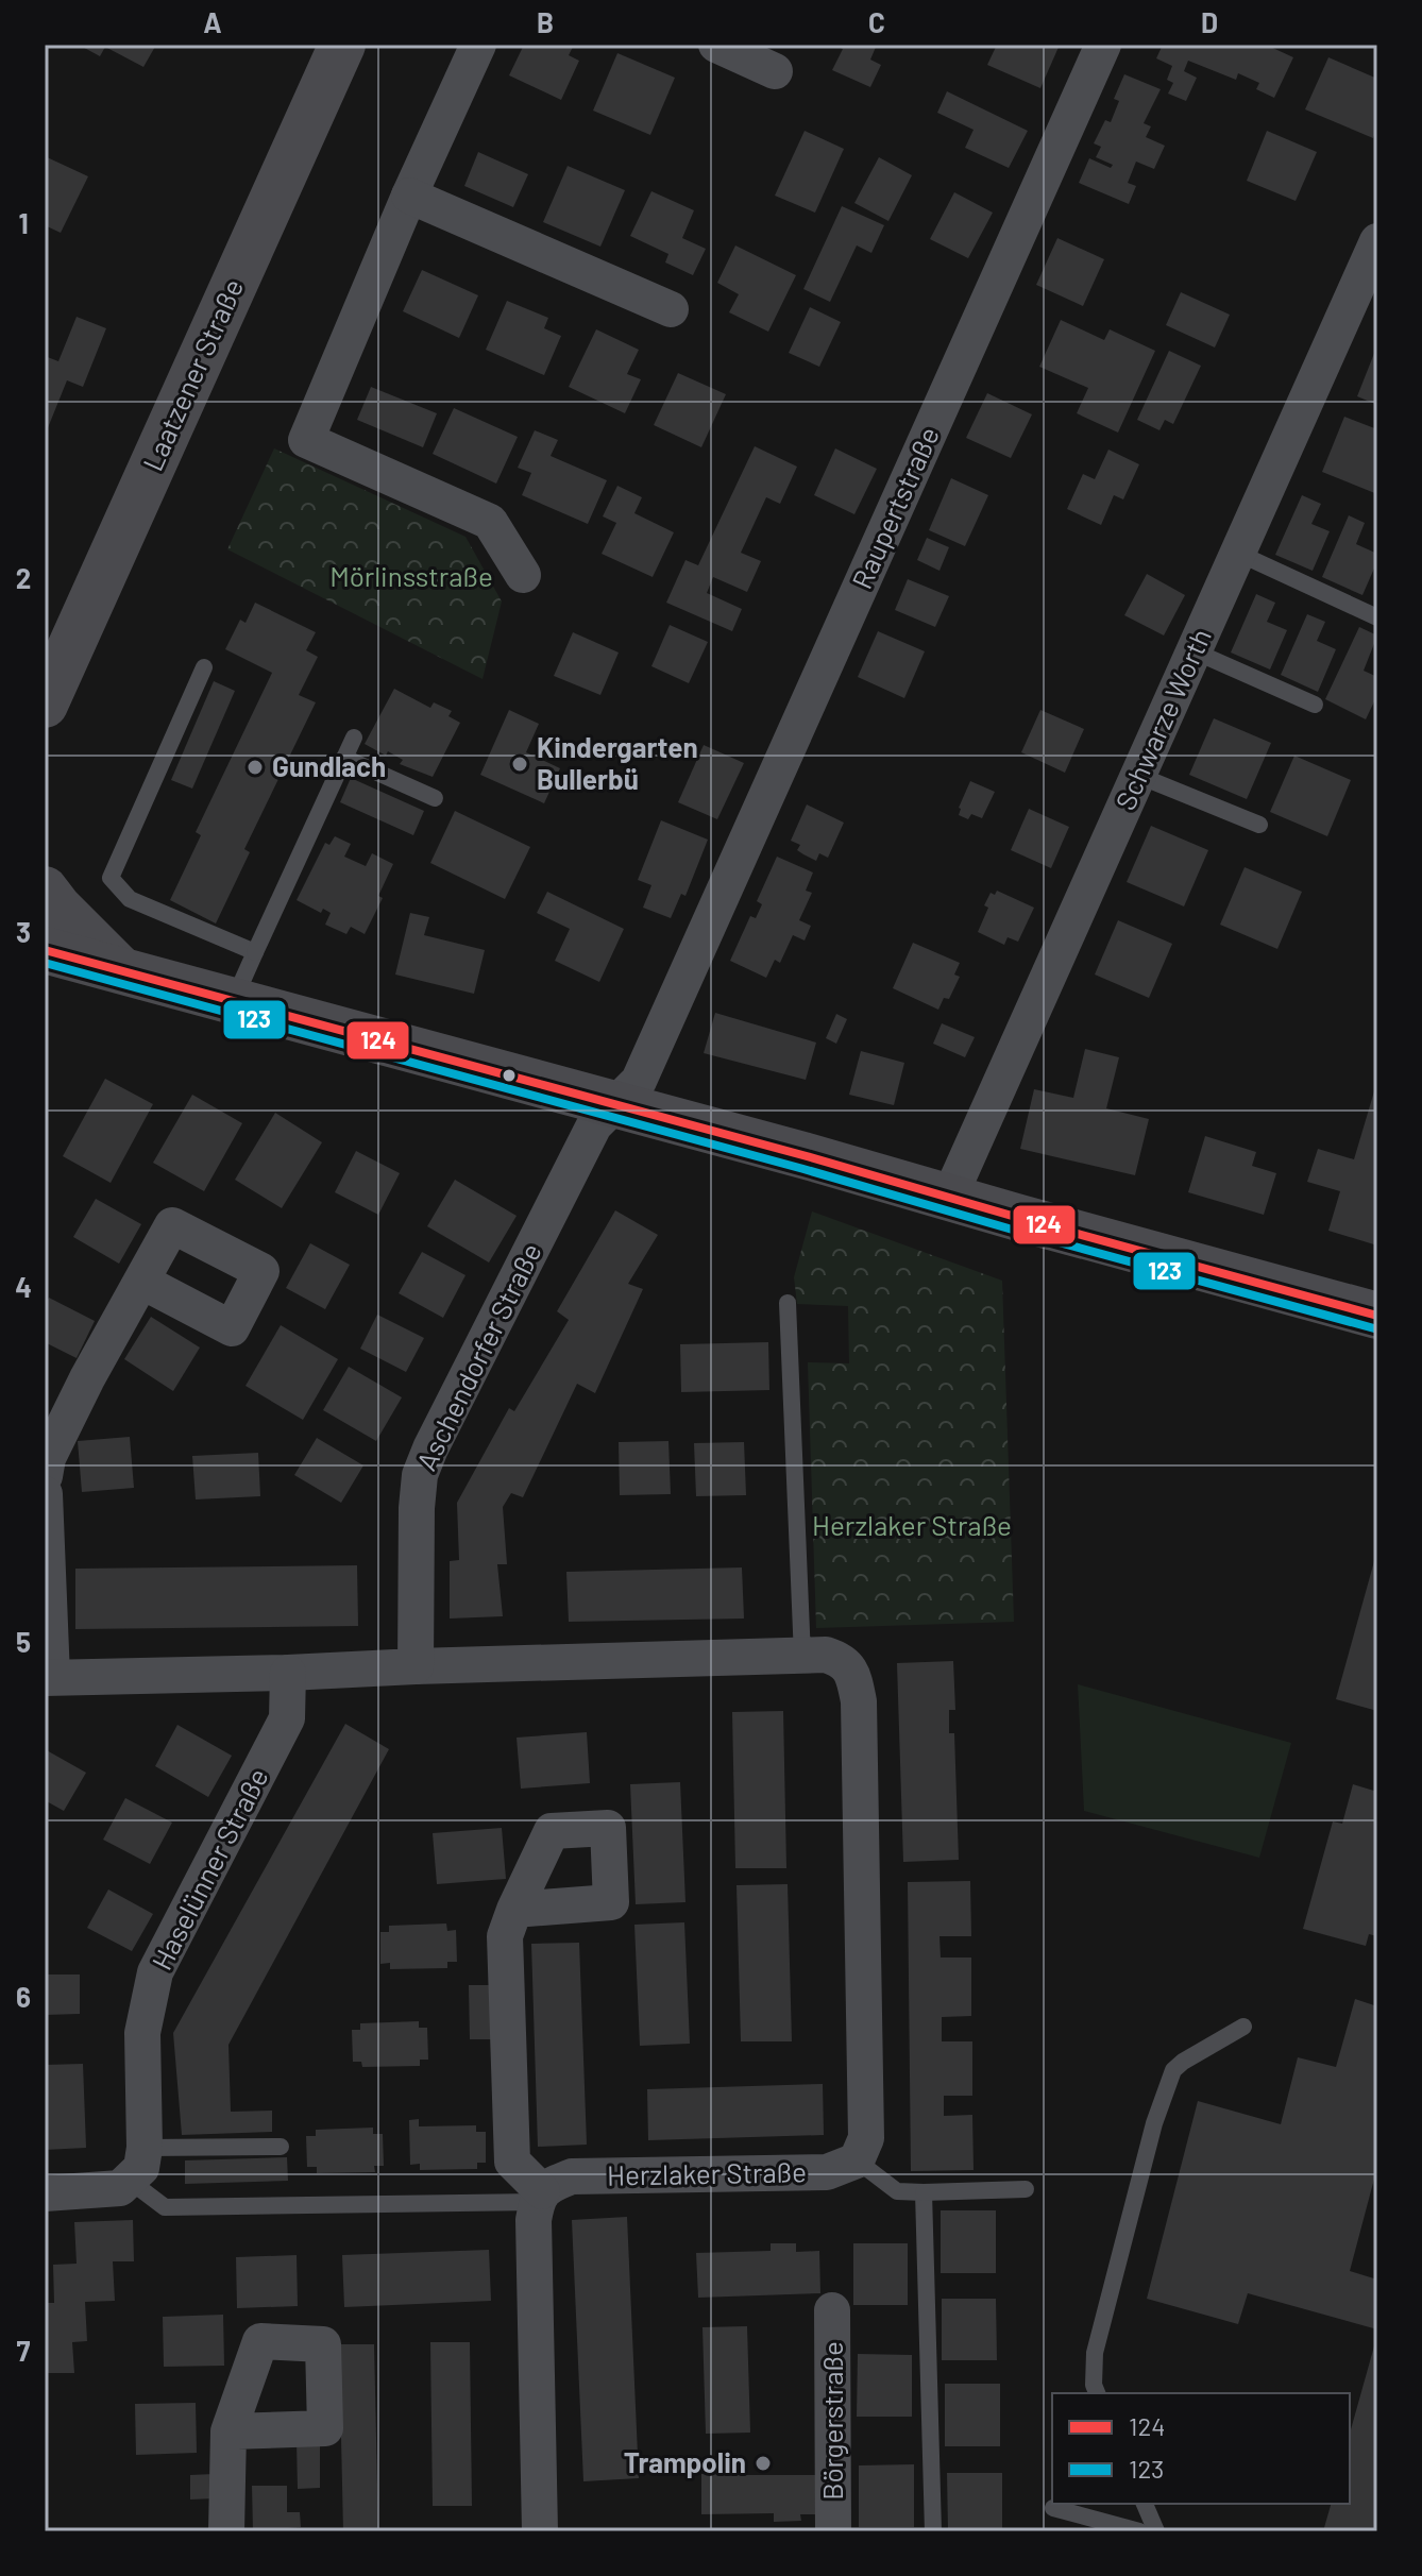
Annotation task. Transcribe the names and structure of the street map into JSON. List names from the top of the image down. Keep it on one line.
{"streets":{"main road":["Laatzener Straße"],"street":["Raupertstraße","Schwarze Worth","Aschendorfer Straße","Haselünner Straße","Herzlaker Straße","Börgerstraße"]},"crossings":[["Raupertstraße","Aschendorfer Straße"]],"parks":["Mörlinsstraße","Herzlaker Straße"],"places":["Kindergarten Bullerbü","Gundlach","Trampolin"],"lines":["transit line 124","transit line 123"],"legend":["124","123"],"grid":{"columns":["A","B","C","D"],"rows":["1","2","3","4","5","6","7"]}}
